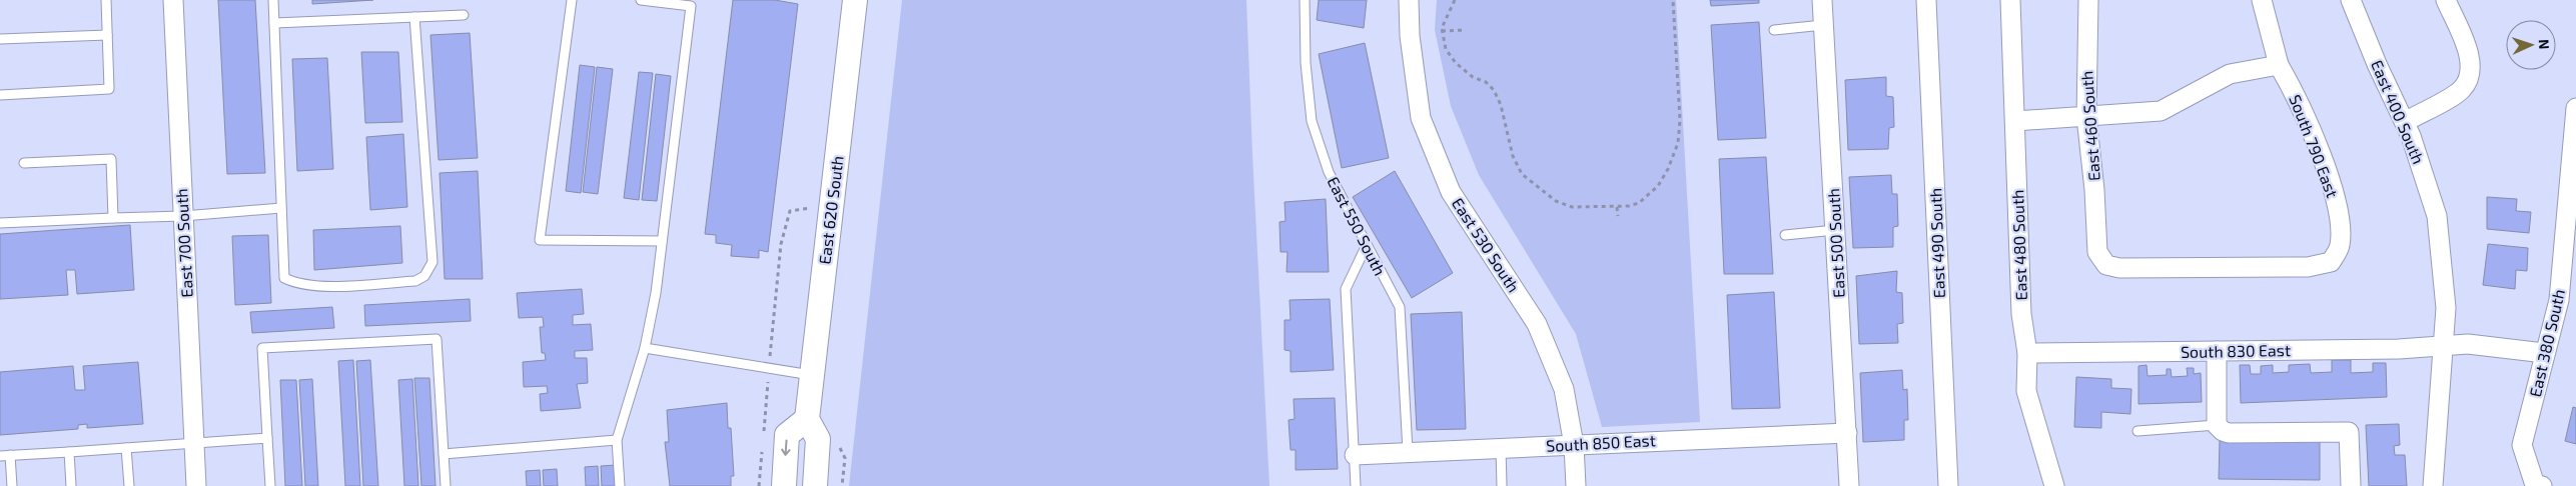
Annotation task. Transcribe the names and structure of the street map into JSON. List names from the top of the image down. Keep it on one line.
{"streets":{"street":["East 400 South","East 460 South","South 790 East","East 620 South","East 700 South","East 500 South","East 490 South","East 530 South","East 480 South","East 380 South","South 830 East","South 850 East"],"lane":["East 550 South"]},"crossings":[["East 400 South","South 830 East"],["East 460 South","South 790 East"],["East 550 South","South 850 East"],["East 500 South","South 850 East"],["East 530 South","South 850 East"],["East 480 South","South 830 East"],["East 380 South","South 830 East"]],"north":"right"}
